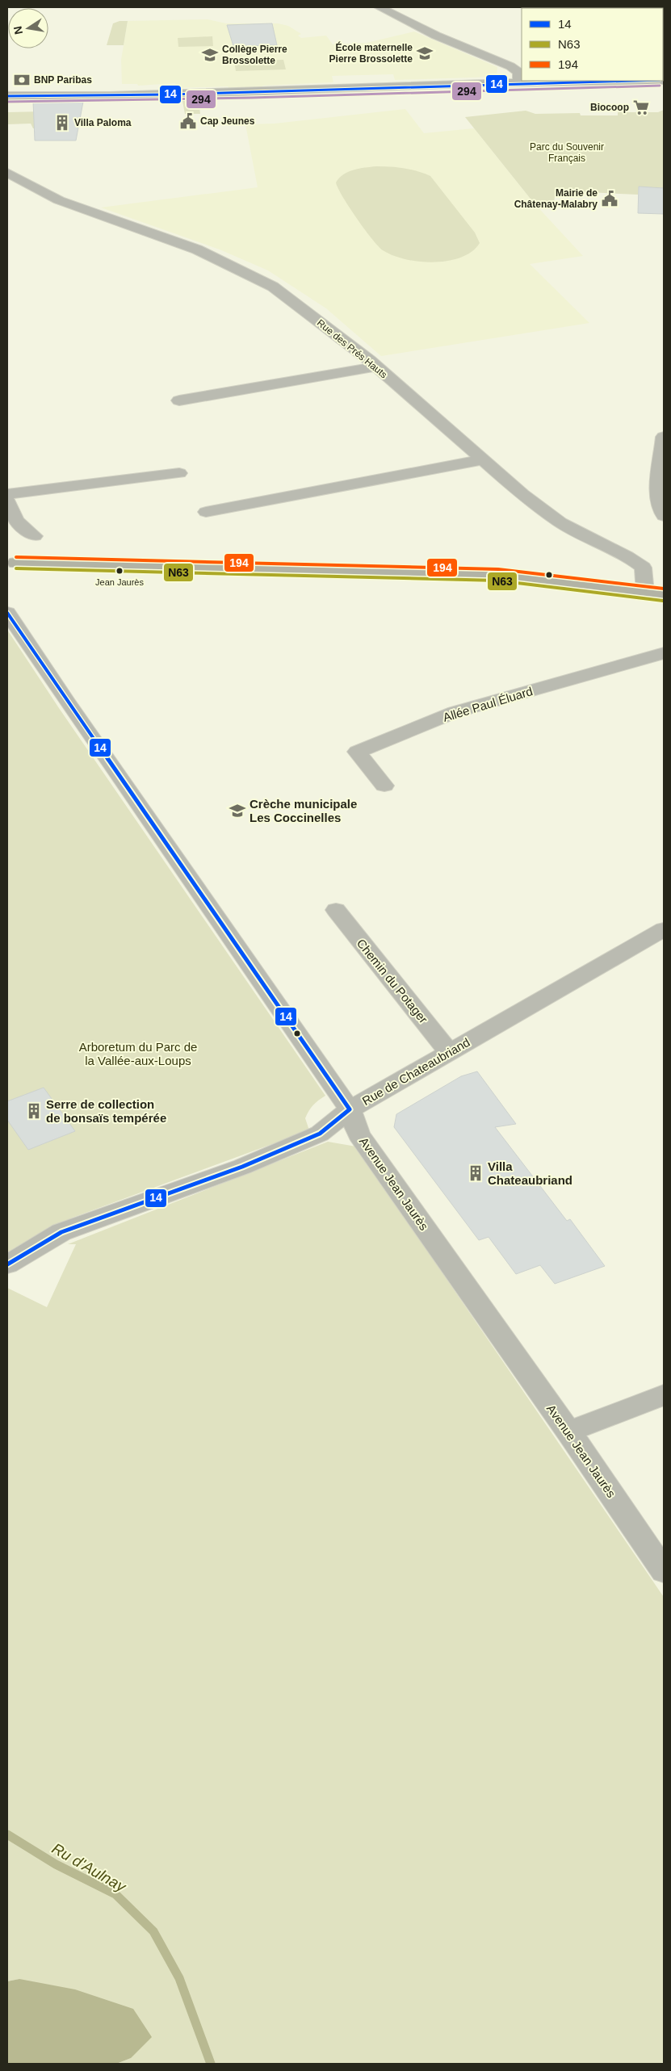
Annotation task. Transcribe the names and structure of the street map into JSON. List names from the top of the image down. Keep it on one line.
{"streets":{"street":["Rue des Prés Hauts","Allée Paul Éluard","Chemin du Potager","Rue de Chateaubriand","Avenue Jean Jaurès"]},"crossings":[["Chemin du Potager","Rue de Chateaubriand"],["Rue de Chateaubriand","Avenue Jean Jaurès"]],"water":["Ru d'Aulnay"],"parks":["Parc du Souvenir Français","Arboretum du Parc de la Vallée-aux-Loups"],"places":{"school or university":["École maternelle Pierre Brossolette","Collège Pierre Brossolette","Crèche municipale Les Coccinelles"],"bank":["BNP Paribas"],"supermarket":["Biocoop"],"public building":["Cap Jeunes","Mairie de Châtenay-Malabry"],"building":["Villa Paloma","Serre de collection de bonsaïs tempérée","Villa Chateaubriand"],"other":["Jean Jaurès"]},"lines":["transit line 14","transit line 294","transit line 194","transit line N63"],"legend":["14","N63","194"],"north":"left"}
